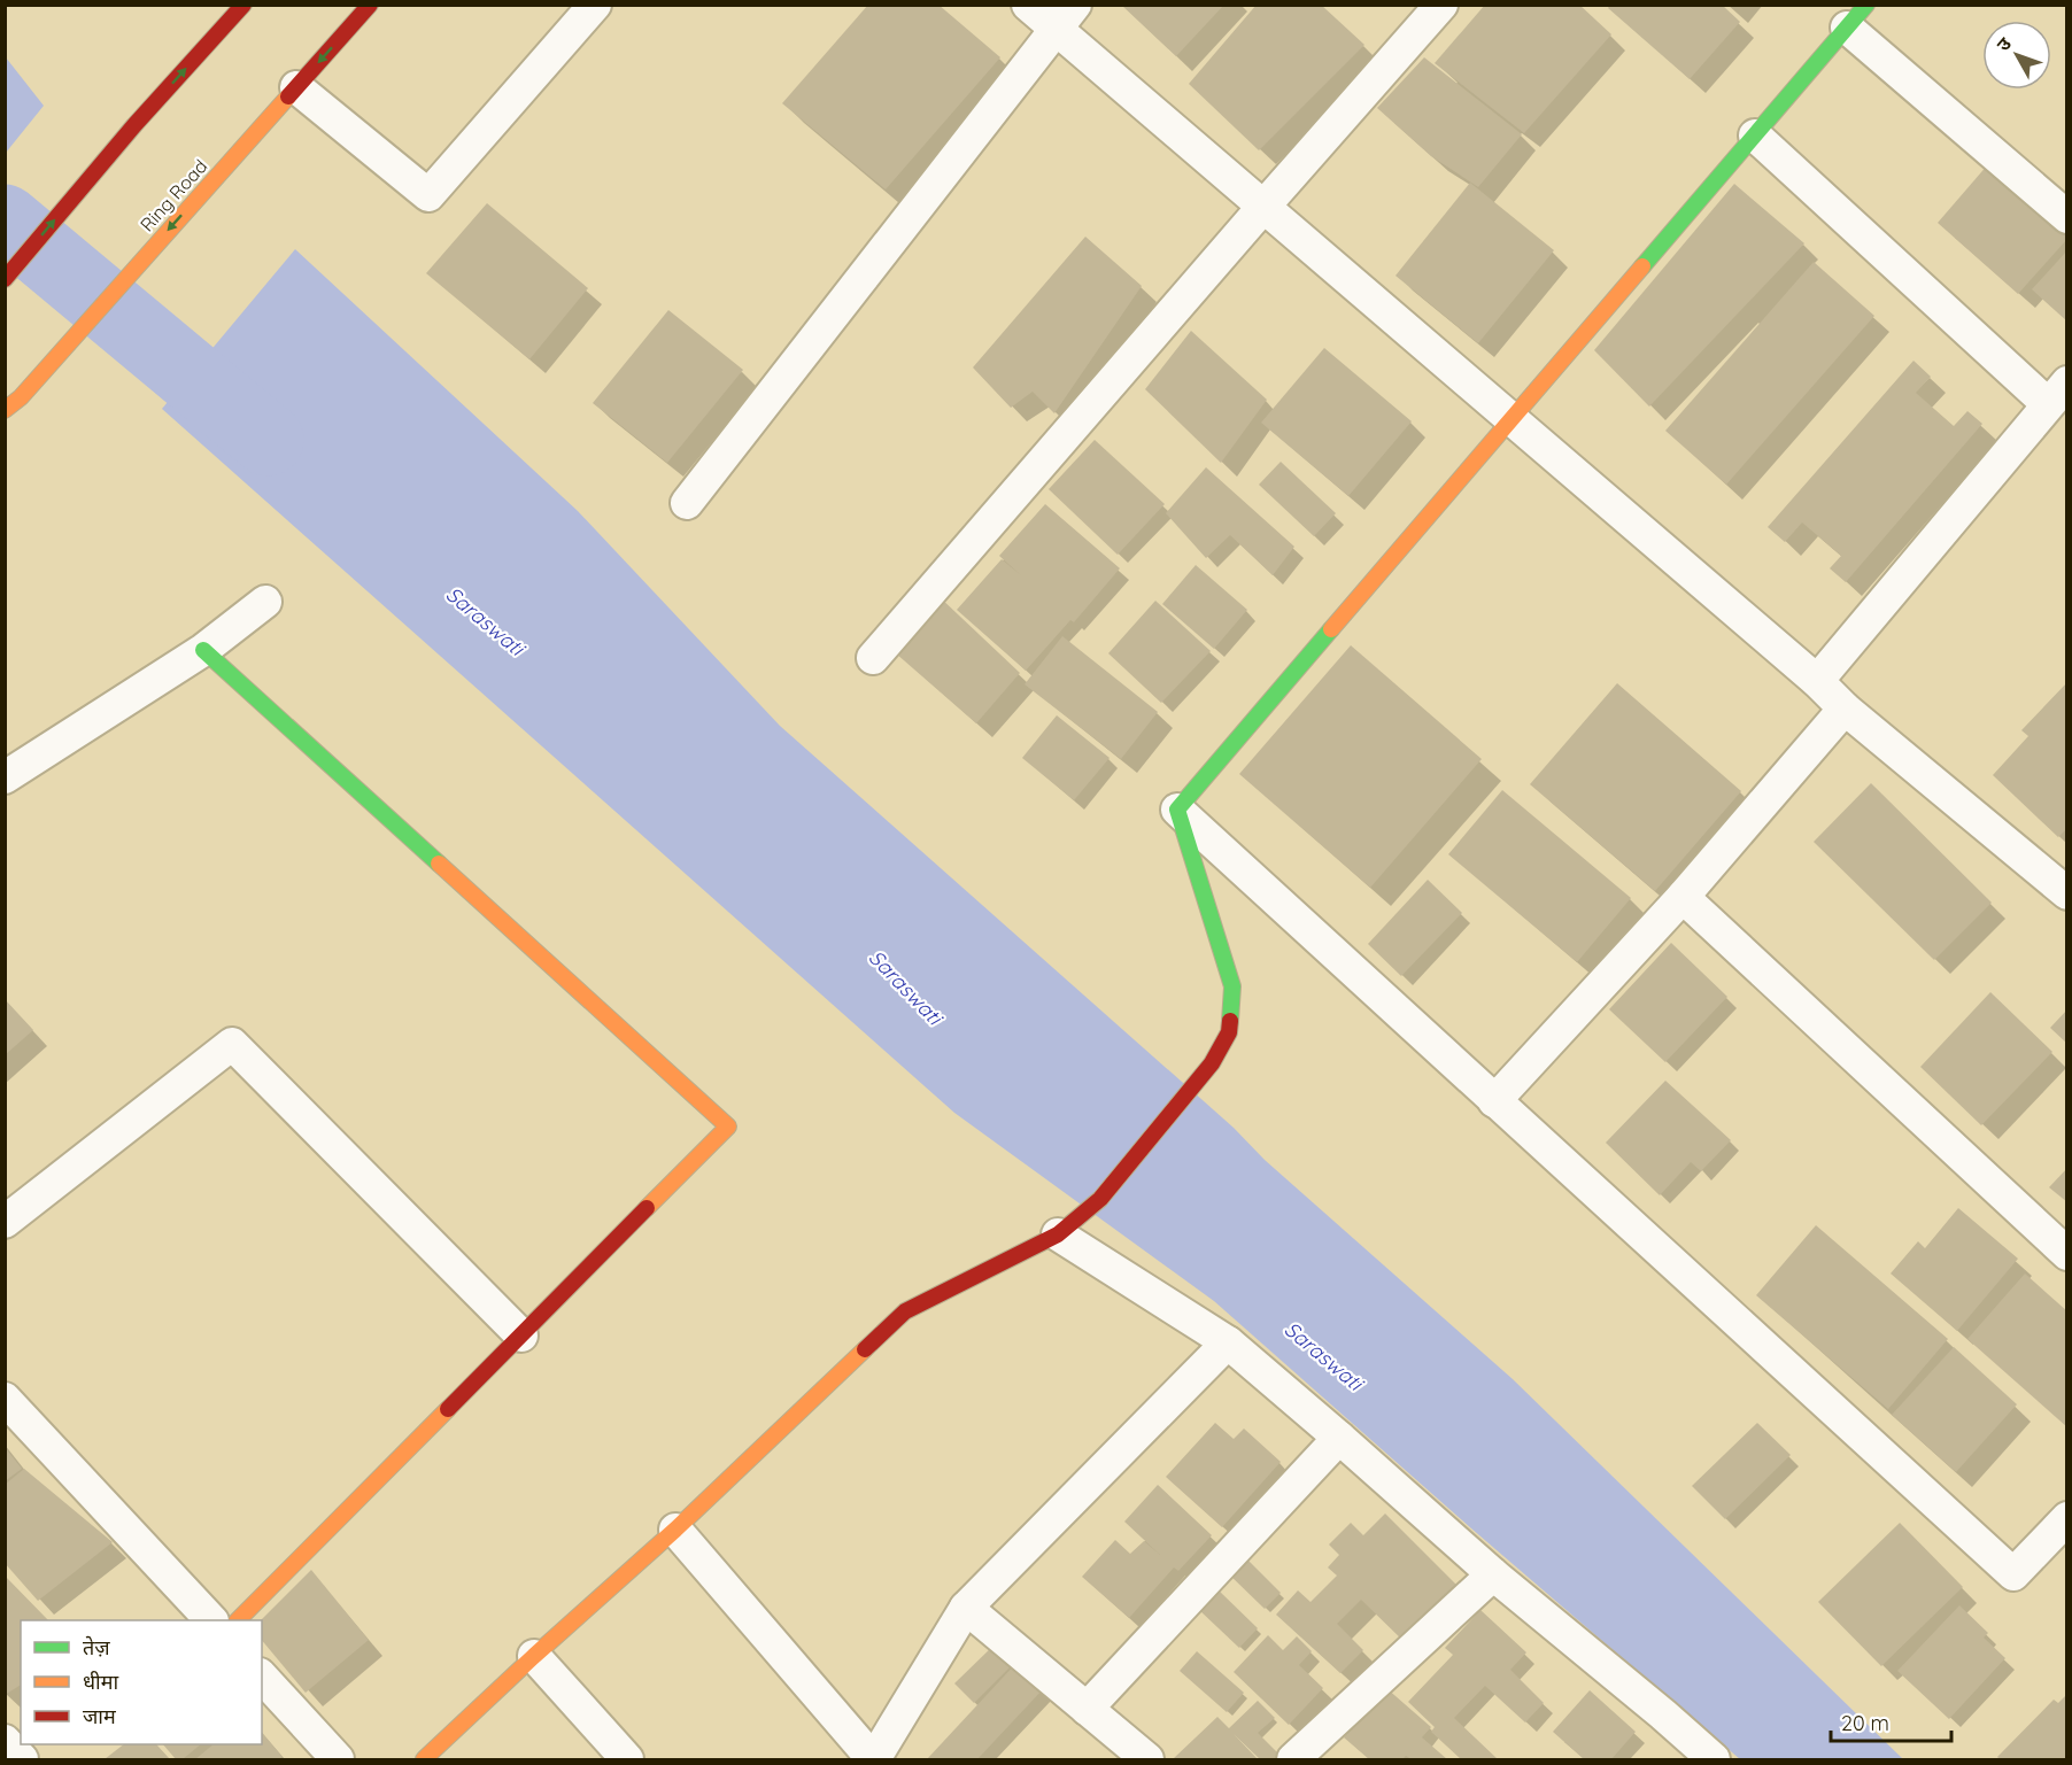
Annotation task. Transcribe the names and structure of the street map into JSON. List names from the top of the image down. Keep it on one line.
{"streets":{"main road":["Ring Road"]},"water":["Saraswati"],"legend":["तेज़","धीमा","जाम"],"scale_bar":"20 m","north":"top left"}
